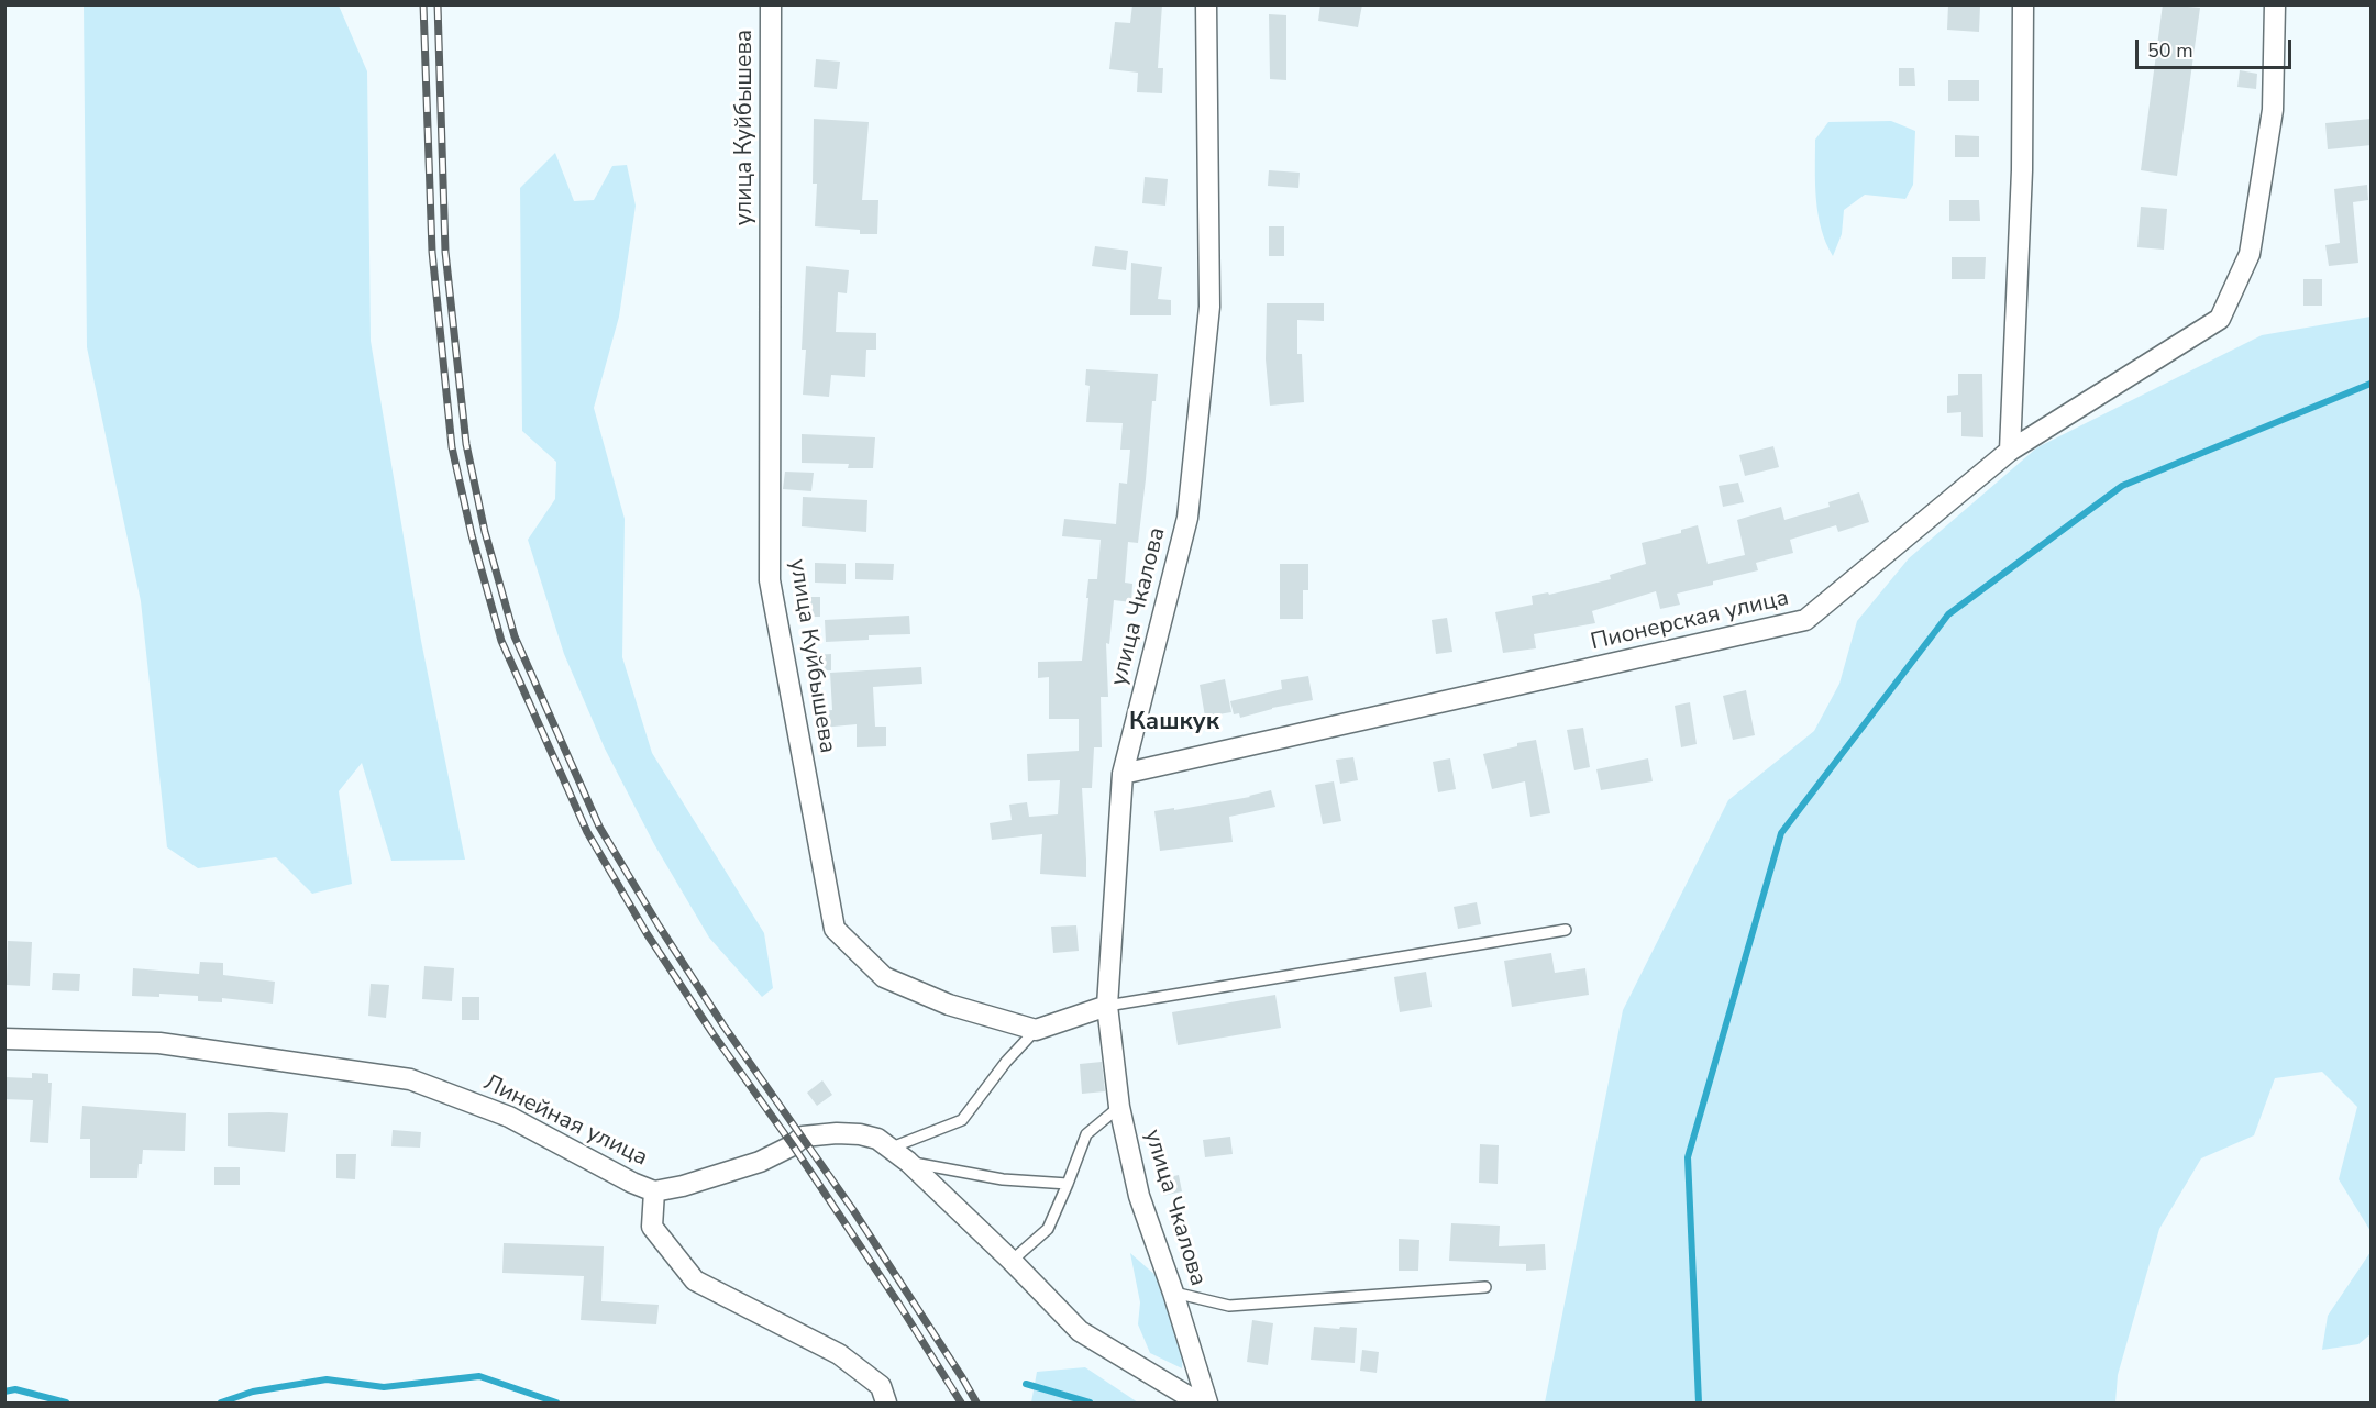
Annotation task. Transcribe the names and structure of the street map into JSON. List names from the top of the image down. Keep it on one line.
{"streets":{"street":["улица Куйбышева","улица Чкалова","Пионерская улица","Линейная улица"]},"crossings":[["улица Чкалова","Пионерская улица"]],"districts":["Кашкук"],"scale_bar":"50 m"}
